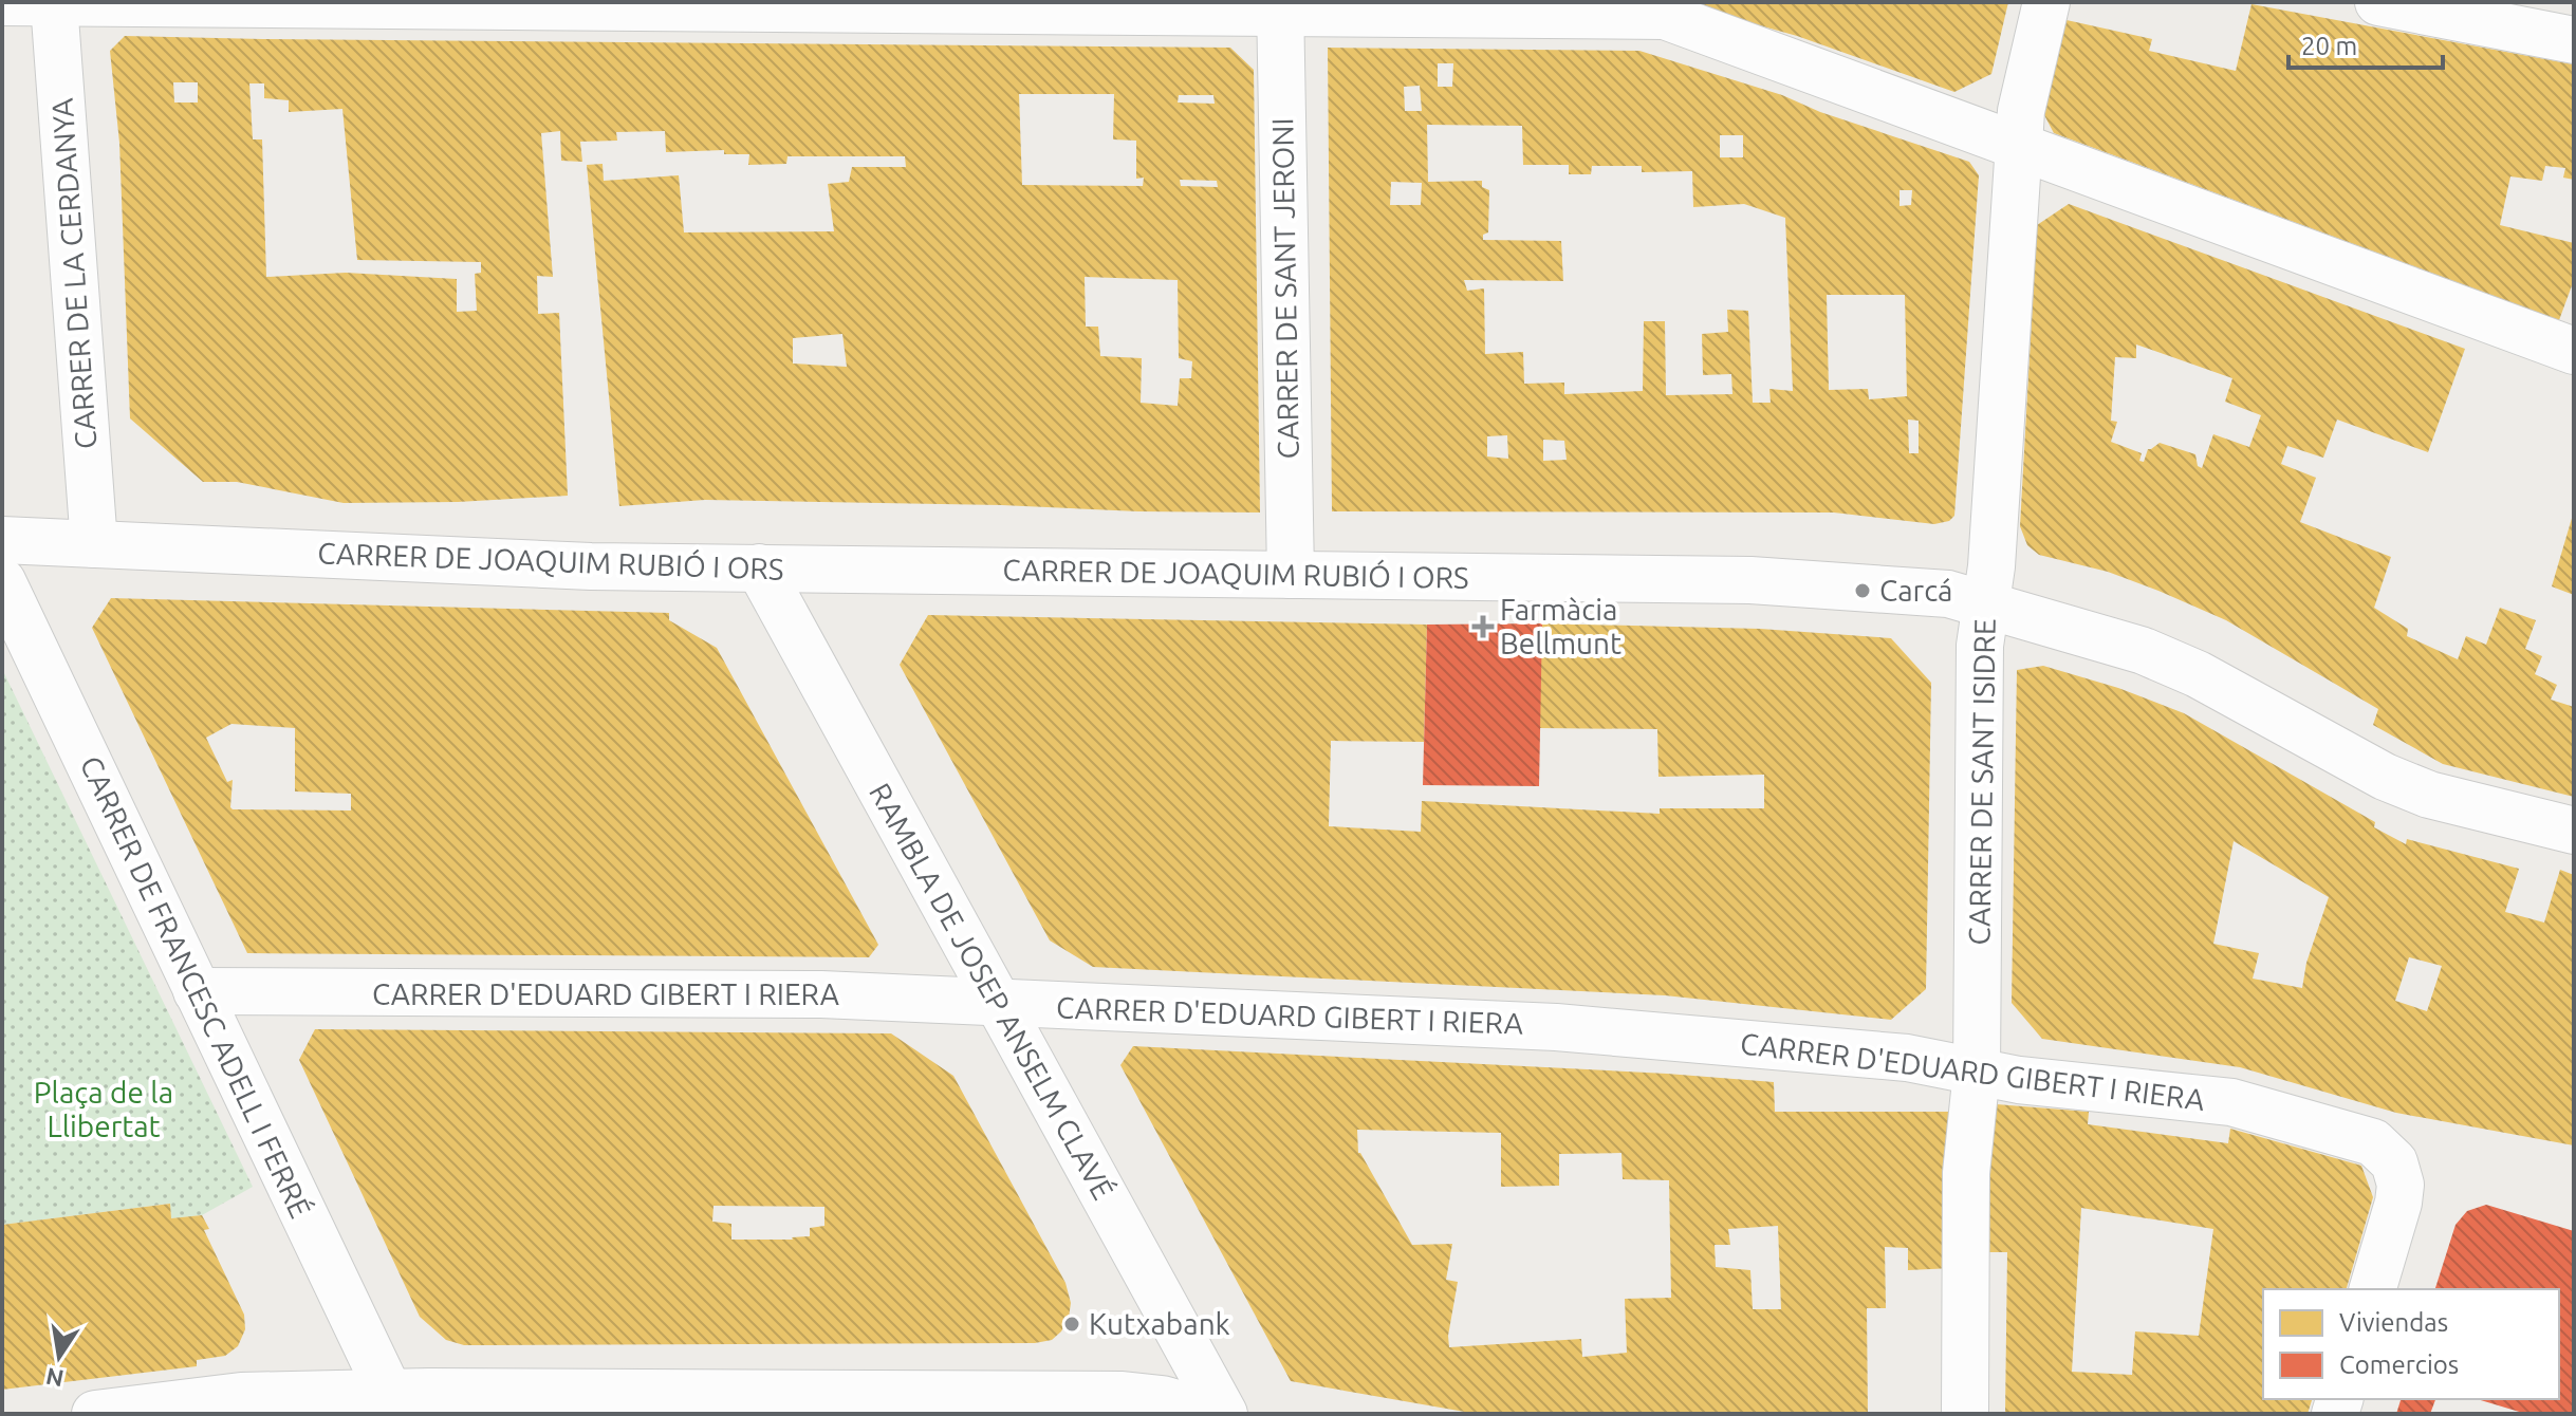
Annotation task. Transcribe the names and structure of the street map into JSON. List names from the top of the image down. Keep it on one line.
{"streets":{"street":["CARRER DE LA CERDANYA","CARRER DE SANT JERONI","CARRER DE JOAQUIM RUBIÓ I ORS","CARRER DE SANT ISIDRE","CARRER DE FRANCESC ADELL I FERRÉ","RAMBLA DE JOSEP ANSELM CLAVÉ","CARRER D'EDUARD GIBERT I RIERA"]},"crossings":[["CARRER DE LA CERDANYA","CARRER DE JOAQUIM RUBIÓ I ORS"],["CARRER DE SANT JERONI","CARRER DE JOAQUIM RUBIÓ I ORS"],["CARRER DE JOAQUIM RUBIÓ I ORS","CARRER DE SANT ISIDRE"],["CARRER DE JOAQUIM RUBIÓ I ORS","RAMBLA DE JOSEP ANSELM CLAVÉ"],["CARRER DE SANT ISIDRE","CARRER D'EDUARD GIBERT I RIERA"],["CARRER DE FRANCESC ADELL I FERRÉ","CARRER D'EDUARD GIBERT I RIERA"],["RAMBLA DE JOSEP ANSELM CLAVÉ","CARRER D'EDUARD GIBERT I RIERA"]],"parks":["Plaça de la Llibertat"],"places":{"other":["Carcá","Kutxabank"],"health":["Farmàcia Bellmunt"]},"legend":["Viviendas","Comercios"],"scale_bar":"20 m","north":"bottom"}
